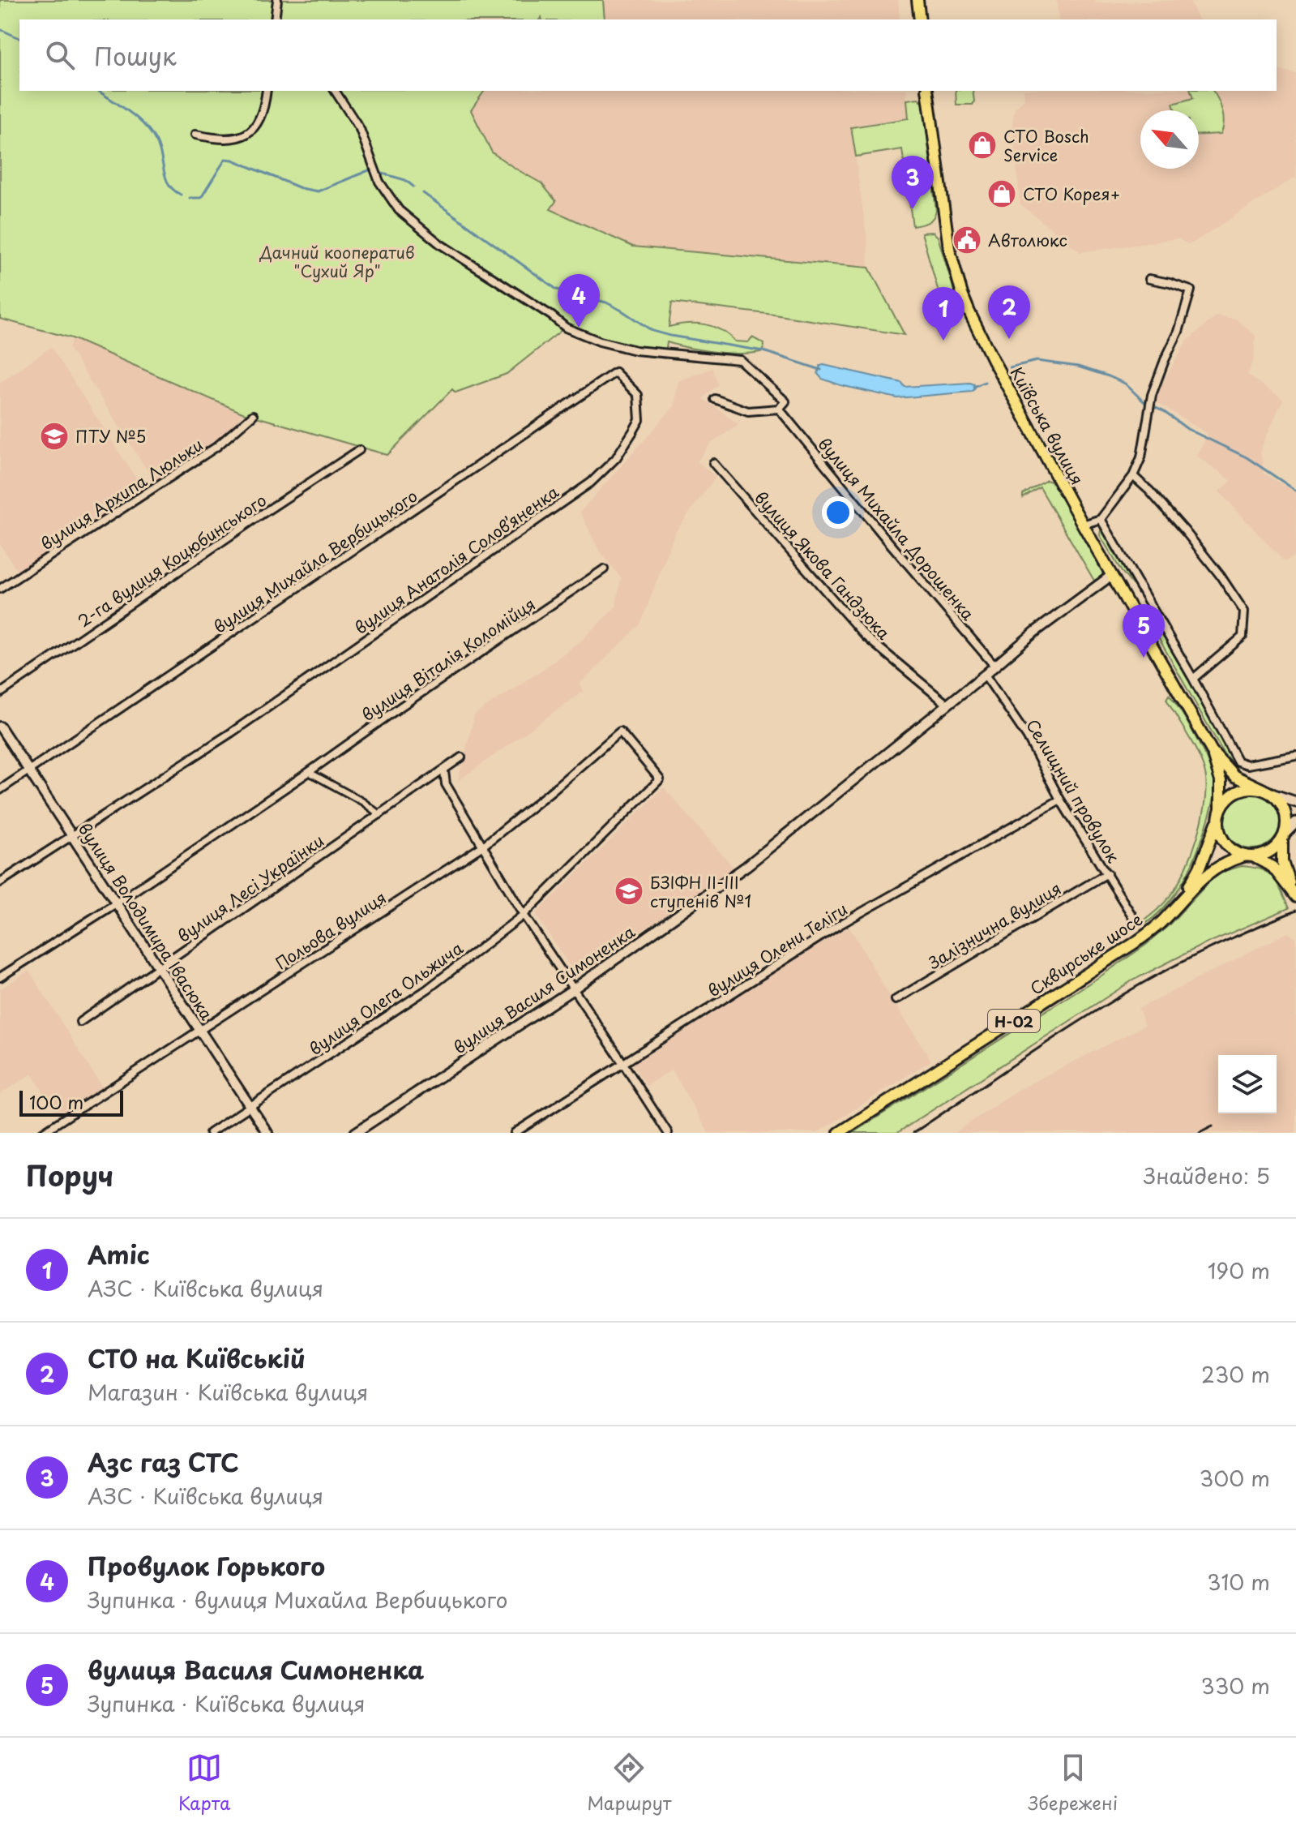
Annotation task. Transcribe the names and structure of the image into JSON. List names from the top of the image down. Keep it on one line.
{"streets":{"main road":["Київська вулиця","Сквирське шосе","Н-02"],"street":["вулиця Архипа Люльки","вулиця Михайла Дорошенка","вулиця Анатолія Соловʼяненка","2-га вулиця Коцюбинського","вулиця Михайла Вербицького","вулиця Якова Гандзюка","вулиця Віталія Коломійця","Селищний провулок","вулиця Лесі Українки","вулиця Володимира Івасюка","Залізнична вулиця","Польова вулиця","вулиця Олени Теліги","вулиця Василя Симоненка","вулиця Олега Ольжича"]},"crossings":[["Київська вулиця","Сквирське шосе"],["Київська вулиця","вулиця Василя Симоненка"],["Київська вулиця","Н-02"],["вулиця Михайла Дорошенка","вулиця Василя Симоненка"],["вулиця Анатолія Соловʼяненка","вулиця Михайла Вербицького"],["вулиця Анатолія Соловʼяненка","вулиця Володимира Івасюка"],["вулиця Михайла Вербицького","вулиця Володимира Івасюка"],["вулиця Якова Гандзюка","вулиця Василя Симоненка"],["вулиця Віталія Коломійця","вулиця Володимира Івасюка"],["Селищний провулок","Залізнична вулиця"],["Селищний провулок","вулиця Олени Теліги"],["Селищний провулок","вулиця Василя Симоненка"],["вулиця Лесі Українки","вулиця Володимира Івасюка"],["вулиця Володимира Івасюка","Польова вулиця"],["вулиця Володимира Івасюка","вулиця Олега Ольжича"],["Польова вулиця","вулиця Олега Ольжича"],["Сквирське шосе","Н-02"]],"parks":["Дачний кооператив \"Сухий Яр\""],"places":{"shop":["СТО Bosch Service","СТО Корея+"],"public building":["Автолюкс"],"school or university":["ПТУ №5","БЗІФН ІІ-ІІІ ступенів №1"]},"scale_bar":"100 m","north":"top left","page":{"search":"Пошук","pins":["3","4","2","1","5"],"scale":"100 m","heading":["Поруч","Знайдено: 5"],"list":[{"mark":"1","name":"Amic","note":"АЗС · Київська вулиця","value":"190 m"},{"mark":"2","name":"СТО на Київській","note":"Магазин · Київська вулиця","value":"230 m"},{"mark":"3","name":"Азс газ СТС","note":"АЗС · Київська вулиця","value":"300 m"},{"mark":"4","name":"Провулок Горького","note":"Зупинка · вулиця Михайла Вербицького","value":"310 m"},{"mark":"5","name":"вулиця Василя Симоненка","note":"Зупинка · Київська вулиця","value":"330 m"}],"nav":["Карта","Маршрут","Збережені"]}}
